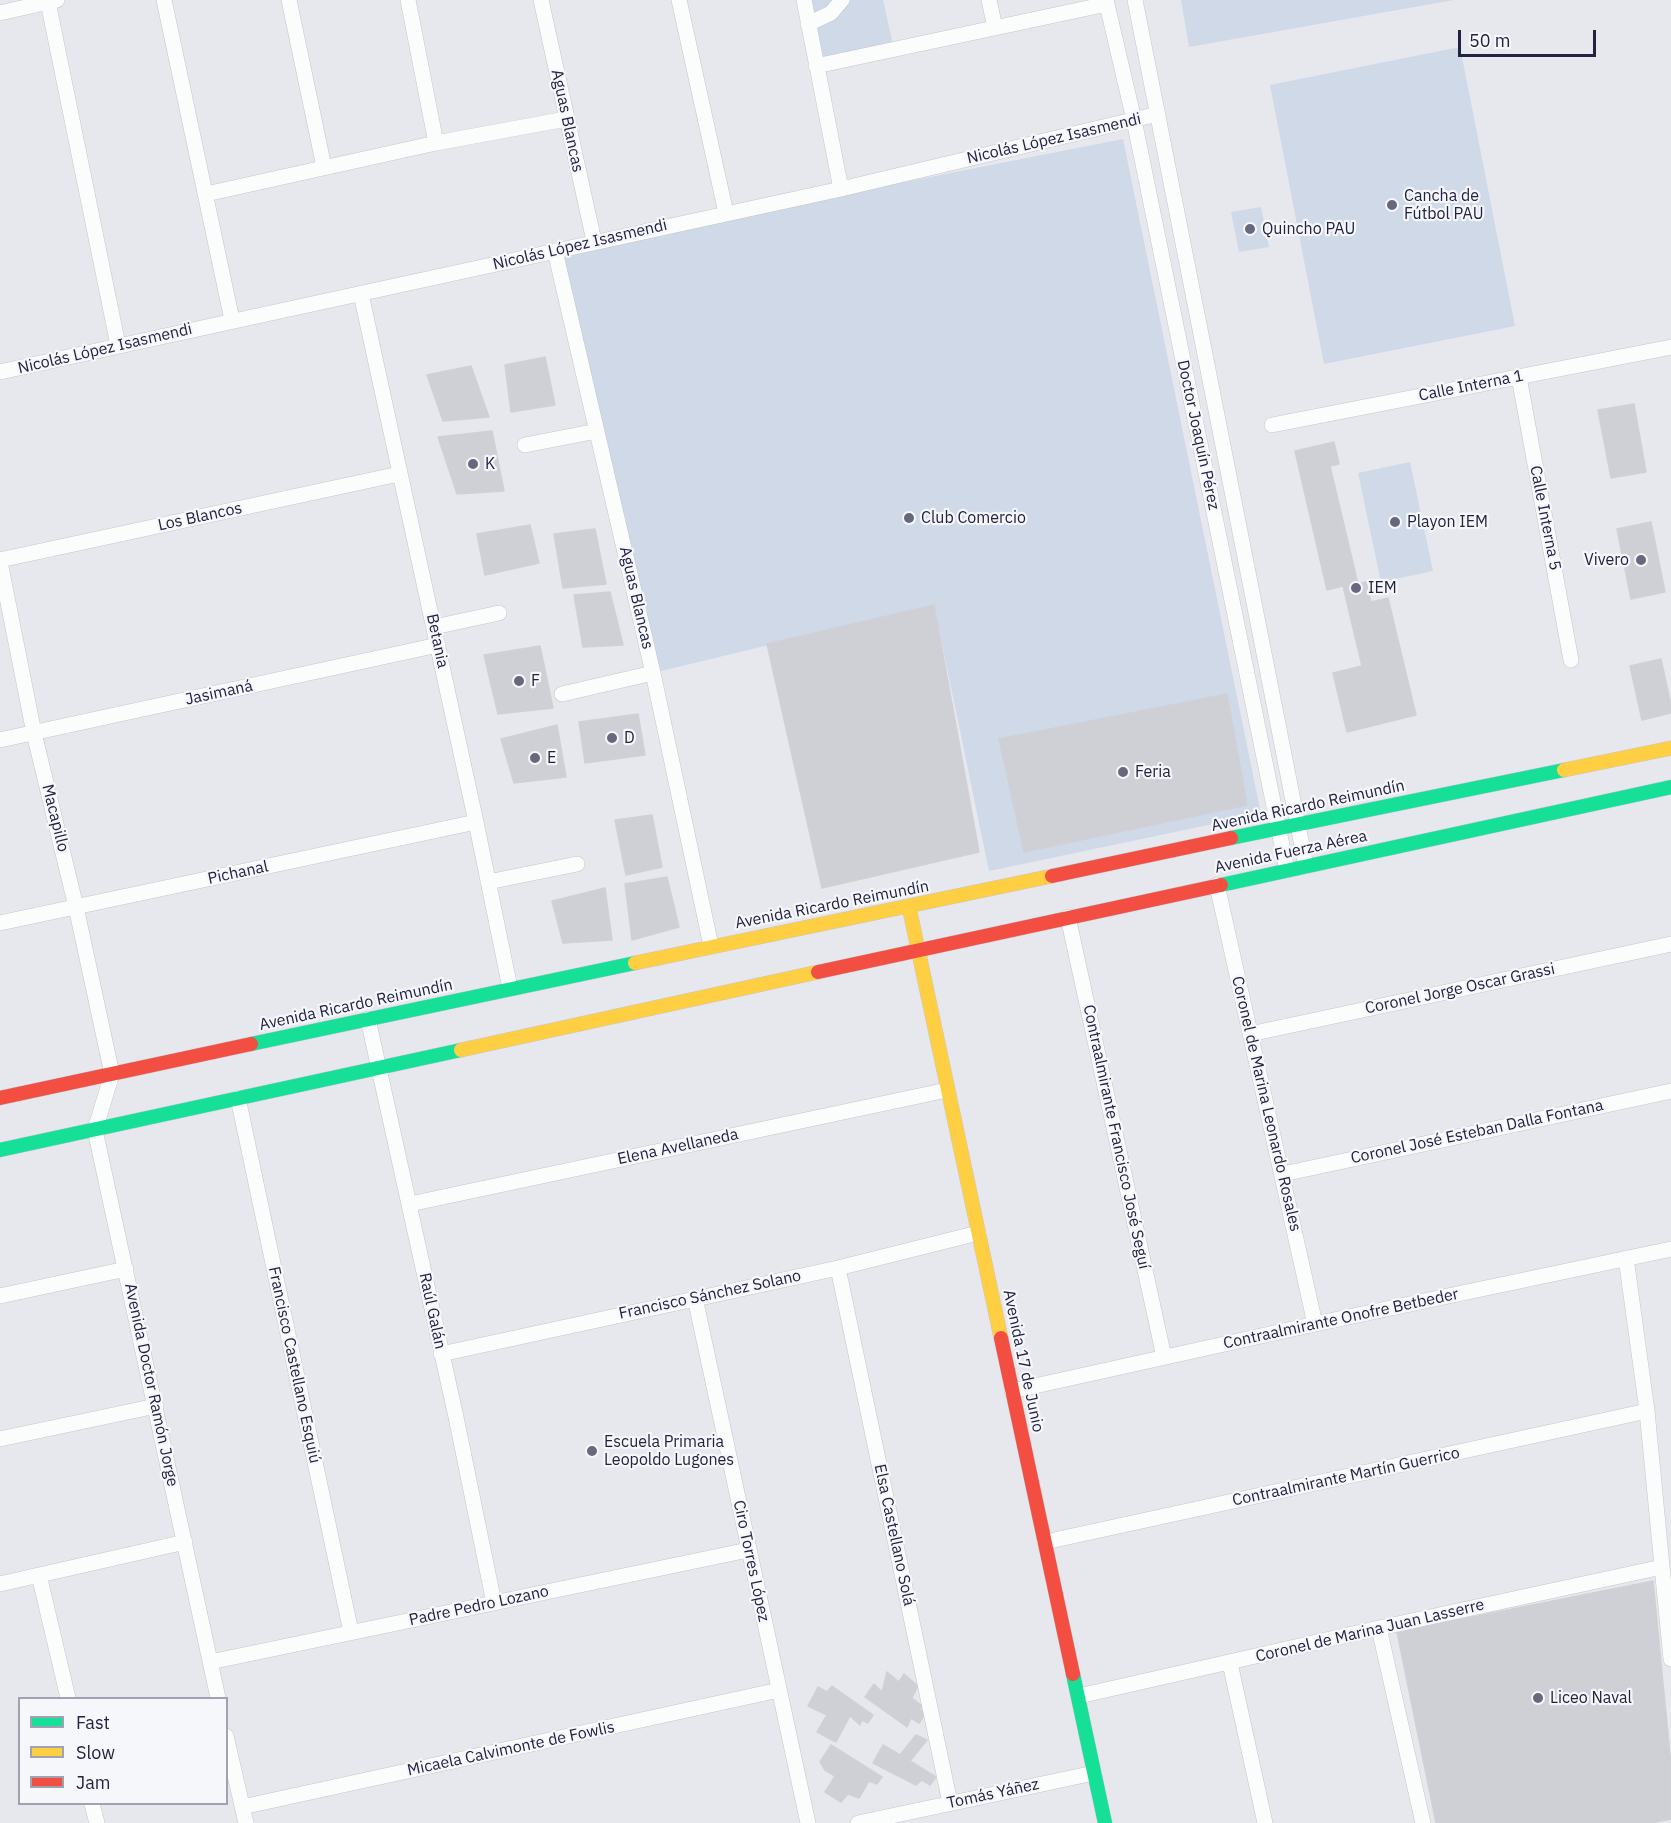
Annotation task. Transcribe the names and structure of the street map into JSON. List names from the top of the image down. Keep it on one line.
{"streets":{"street":["Aguas Blancas","Nicolás López Isasmendi","Calle Interna 1","Doctor Joaquín Pérez","Los Blancos","Calle Interna 5","Betania","Jasimaná","Avenida Ricardo Reimundín","Macapillo","Avenida Fuerza Aérea","Pichanal","Coronel Jorge Oscar Grassi","Coronel de Marina Leonardo Rosales","Coronel José Esteban Dalla Fontana","Contraalmirante Francisco José Seguí","Elena Avellaneda","Francisco Sánchez Solano","Raúl Galán","Contraalmirante Onofre Betbeder","Avenida 17 de Junio","Francisco Castellano Esquiú","Avenida Doctor Ramón Jorge","Contraalmirante Martín Guerrico","Elsa Castellano Solá","Ciro Torres López","Padre Pedro Lozano","Coronel de Marina Juan Lasserre","Micaela Calvimonte de Fowlis","Tomás Yáñez"]},"crossings":[["Aguas Blancas","Nicolás López Isasmendi"],["Aguas Blancas","Avenida Ricardo Reimundín"],["Nicolás López Isasmendi","Doctor Joaquín Pérez"],["Nicolás López Isasmendi","Betania"],["Calle Interna 1","Calle Interna 5"],["Doctor Joaquín Pérez","Avenida Ricardo Reimundín"],["Doctor Joaquín Pérez","Avenida Fuerza Aérea"],["Los Blancos","Betania"],["Los Blancos","Macapillo"],["Betania","Jasimaná"],["Betania","Avenida Ricardo Reimundín"],["Betania","Pichanal"],["Jasimaná","Macapillo"],["Avenida Ricardo Reimundín","Macapillo"],["Avenida Ricardo Reimundín","Raúl Galán"],["Avenida Ricardo Reimundín","Avenida 17 de Junio"],["Avenida Ricardo Reimundín","Avenida Doctor Ramón Jorge"],["Macapillo","Pichanal"],["Macapillo","Avenida Doctor Ramón Jorge"],["Avenida Fuerza Aérea","Coronel de Marina Leonardo Rosales"],["Avenida Fuerza Aérea","Contraalmirante Francisco José Seguí"],["Avenida Fuerza Aérea","Avenida 17 de Junio"],["Coronel Jorge Oscar Grassi","Coronel de Marina Leonardo Rosales"],["Coronel de Marina Leonardo Rosales","Coronel José Esteban Dalla Fontana"],["Coronel de Marina Leonardo Rosales","Contraalmirante Onofre Betbeder"],["Contraalmirante Francisco José Seguí","Contraalmirante Onofre Betbeder"],["Elena Avellaneda","Raúl Galán"],["Elena Avellaneda","Avenida 17 de Junio"],["Francisco Sánchez Solano","Raúl Galán"],["Francisco Sánchez Solano","Avenida 17 de Junio"],["Francisco Sánchez Solano","Elsa Castellano Solá"],["Francisco Sánchez Solano","Ciro Torres López"],["Raúl Galán","Padre Pedro Lozano"],["Contraalmirante Onofre Betbeder","Avenida 17 de Junio"],["Avenida 17 de Junio","Contraalmirante Martín Guerrico"],["Avenida 17 de Junio","Coronel de Marina Juan Lasserre"],["Avenida 17 de Junio","Tomás Yáñez"],["Francisco Castellano Esquiú","Padre Pedro Lozano"],["Avenida Doctor Ramón Jorge","Padre Pedro Lozano"],["Elsa Castellano Solá","Tomás Yáñez"],["Ciro Torres López","Padre Pedro Lozano"],["Ciro Torres López","Micaela Calvimonte de Fowlis"]],"places":["Cancha de Fútbol PAU","Quincho PAU","K","Club Comercio","Playon IEM","Vivero","IEM","F","D","E","Feria","Escuela Primaria Leopoldo Lugones","Liceo Naval"],"legend":["Fast","Slow","Jam"],"scale_bar":"50 m"}
